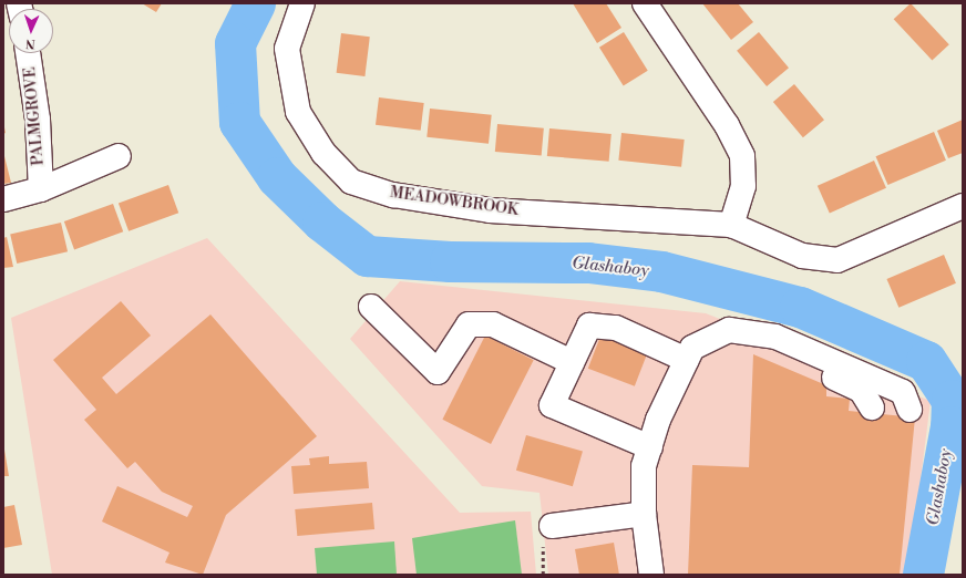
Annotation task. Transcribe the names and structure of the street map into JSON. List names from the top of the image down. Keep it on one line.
{"streets":{"street":["PALMGROVE","MEADOWBROOK"]},"water":["Glashaboy"],"north":"bottom"}
